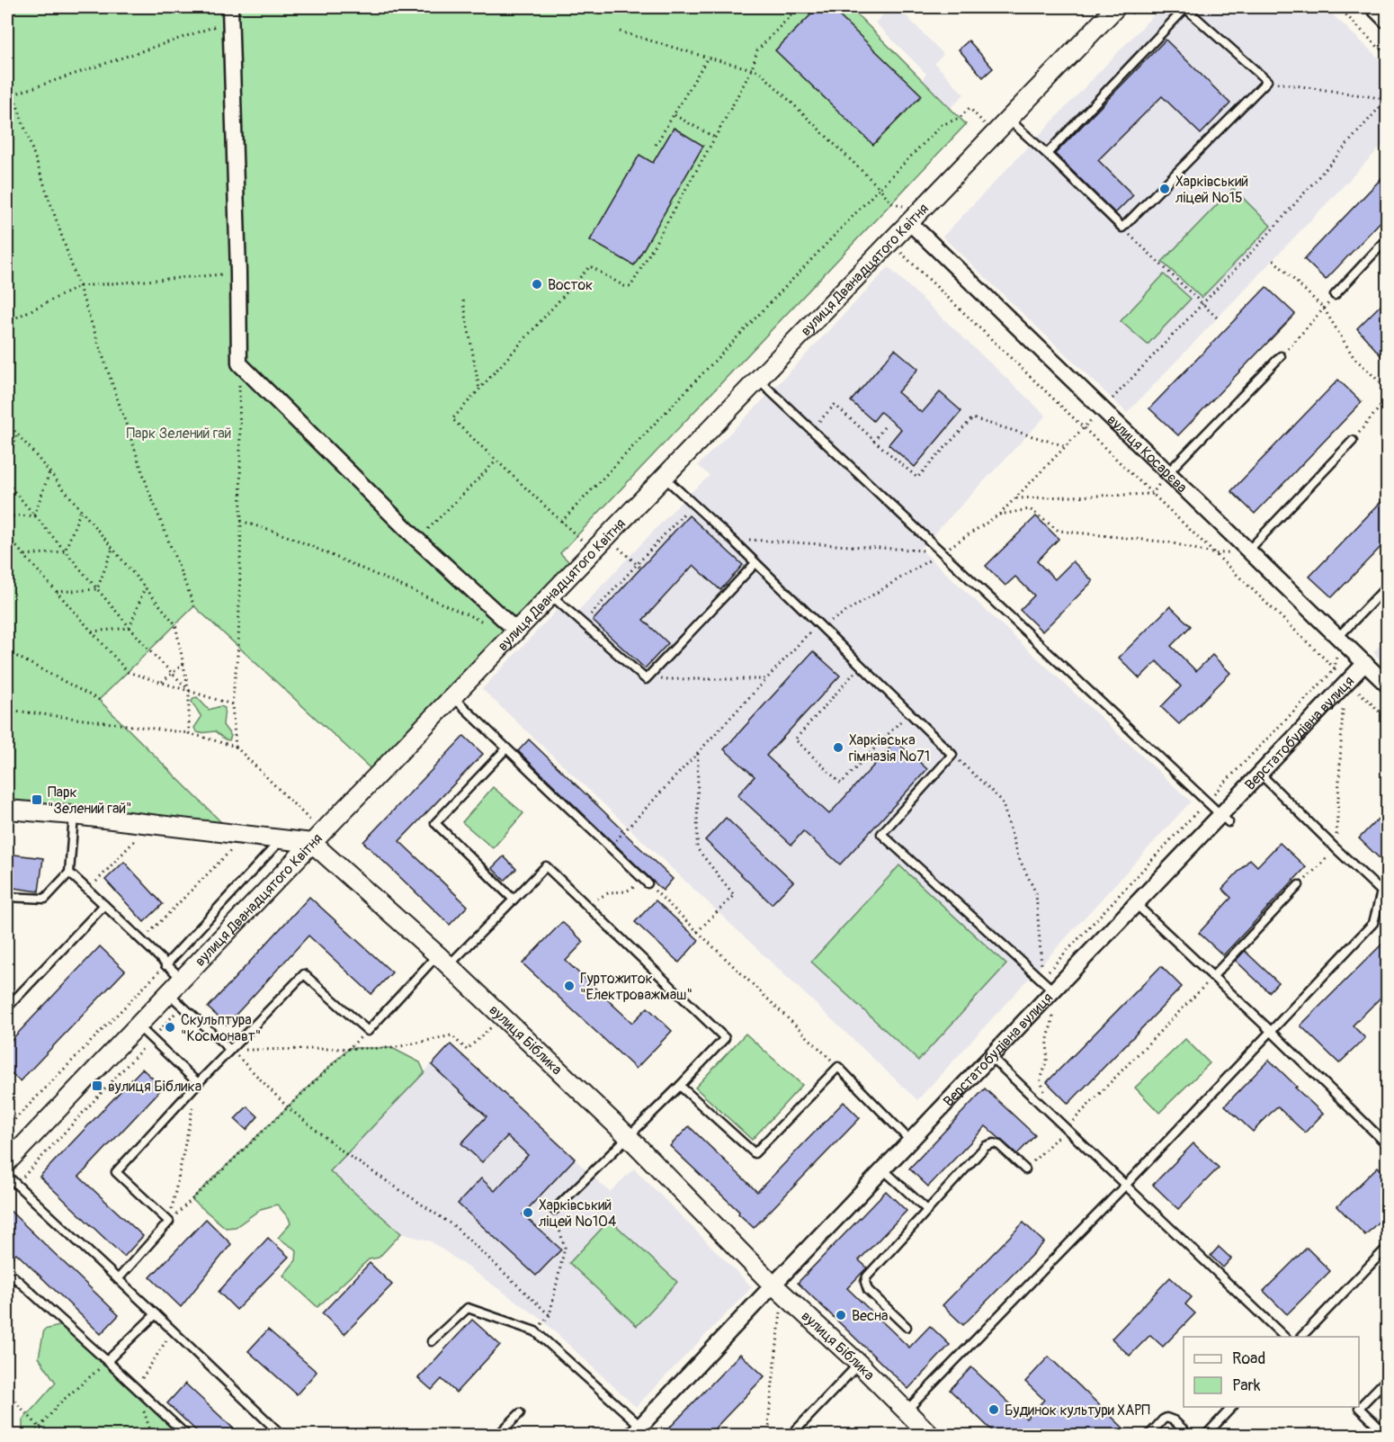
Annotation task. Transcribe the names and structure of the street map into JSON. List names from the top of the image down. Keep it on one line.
{"streets":{"street":["вулиця Дванадцятого Квітня","вулиця Косарєва","Верстатобудівна вулиця","вулиця Біблика"]},"crossings":[["вулиця Дванадцятого Квітня","вулиця Косарєва"],["вулиця Дванадцятого Квітня","вулиця Біблика"],["вулиця Косарєва","Верстатобудівна вулиця"],["Верстатобудівна вулиця","вулиця Біблика"]],"parks":["Парк Зелений гай"],"places":{"other":["Харківський ліцей №15","Восток","Харківська гімназія №71","Гуртожиток \"Електроважмаш\"","Скульптура \"Космонавт\"","Харківський ліцей №104","Весна","Будинок культури ХАРП"],"transit":["Парк \"Зелений гай\"","вулиця Біблика"]},"legend":["Road","Park"]}
